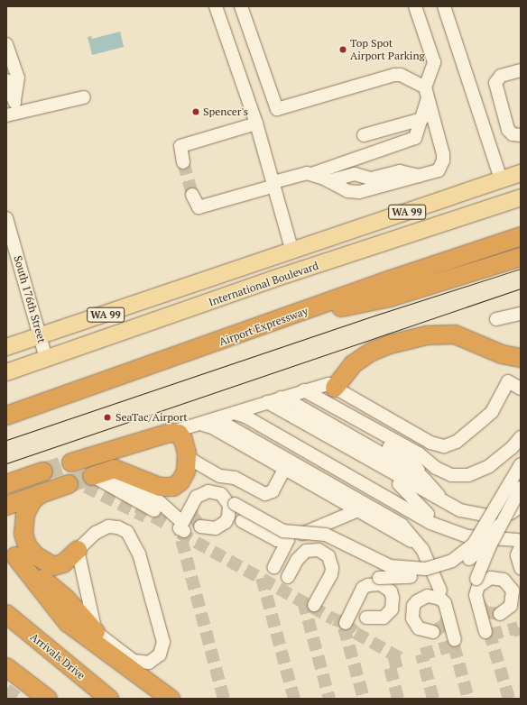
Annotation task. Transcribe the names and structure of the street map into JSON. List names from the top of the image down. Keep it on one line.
{"streets":{"highway":["Airport Expressway","Arrivals Drive"],"main road":["WA 99","International Boulevard"],"street":["South 176th Street"]},"crossings":[["International Boulevard","South 176th Street"]],"places":["Top Spot Airport Parking","Spencer's","SeaTac/Airport"]}
